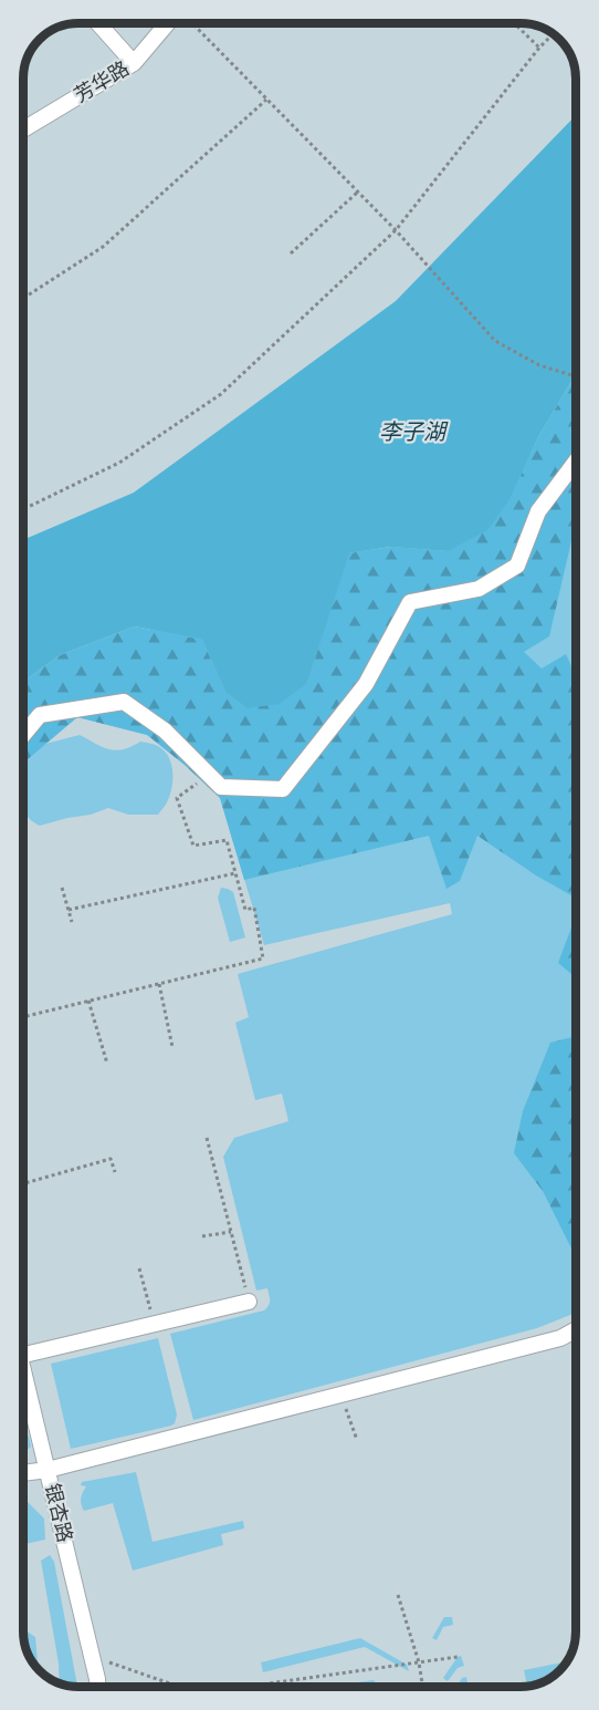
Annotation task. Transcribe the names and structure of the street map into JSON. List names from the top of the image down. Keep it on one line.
{"streets":{"street":["芳华路","银杏路"]},"water":["李子湖"]}
